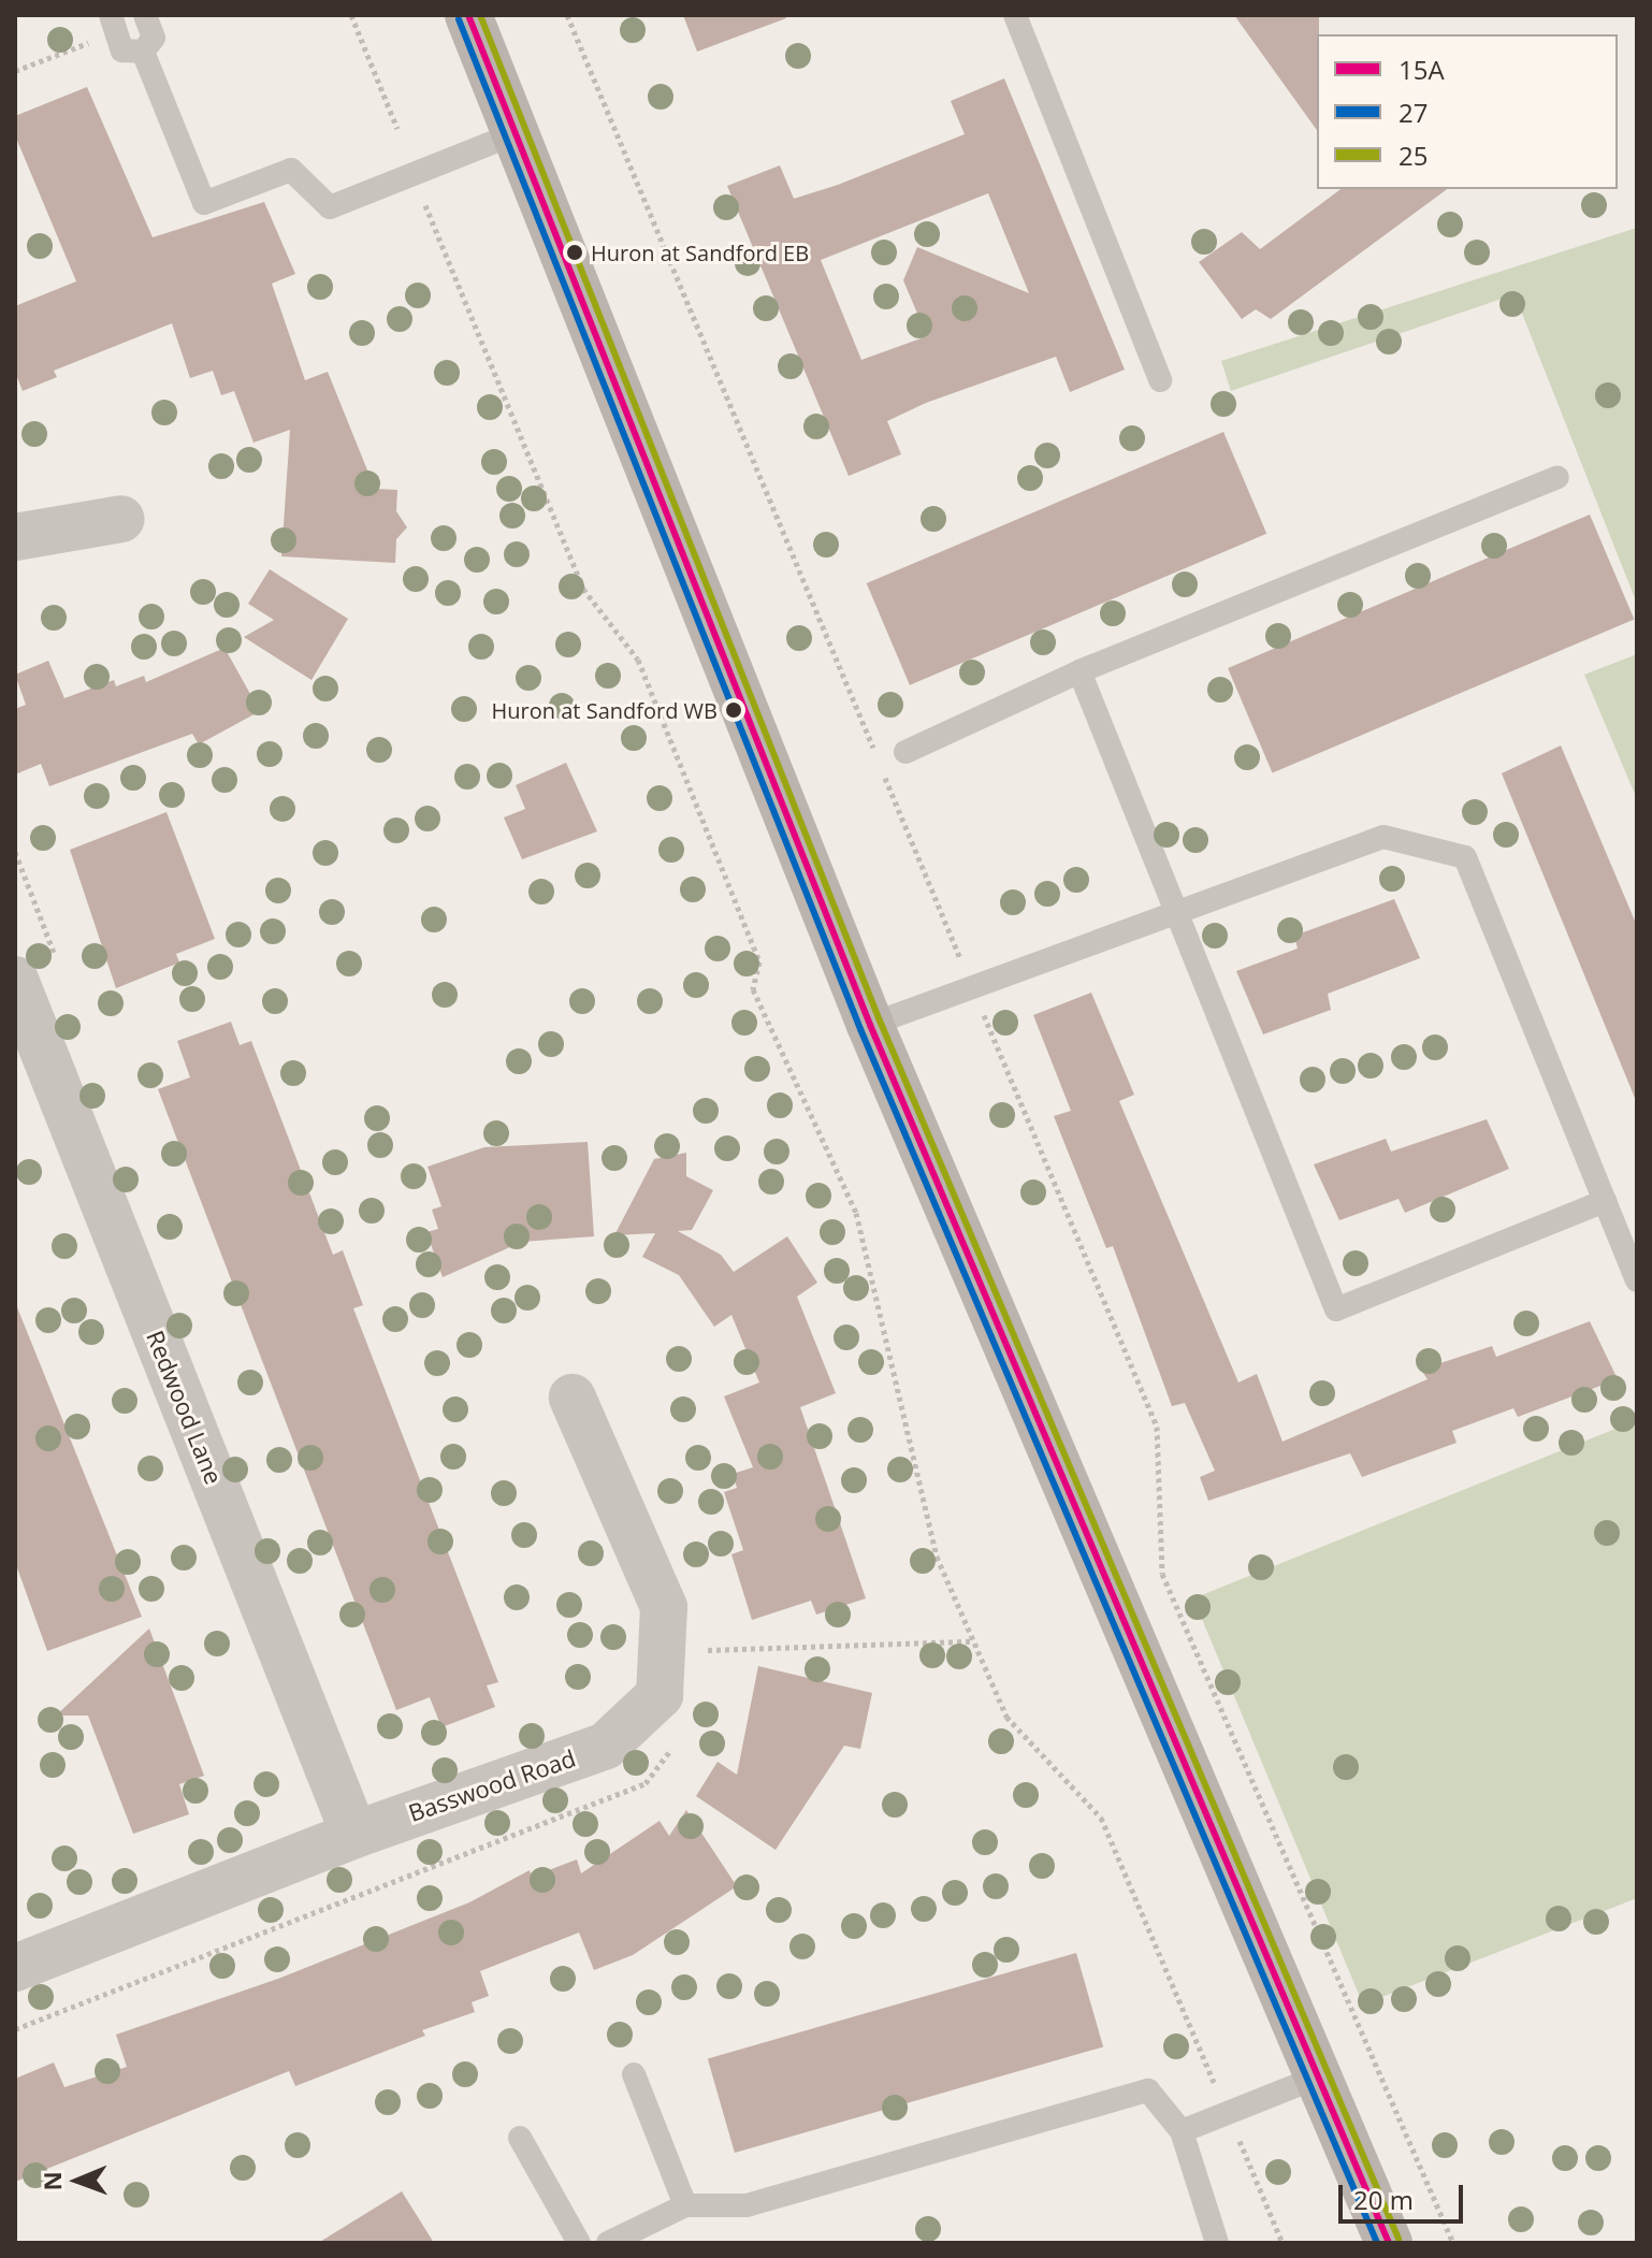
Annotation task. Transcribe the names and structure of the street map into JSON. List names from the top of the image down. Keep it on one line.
{"streets":{"street":["Redwood Lane","Basswood Road"]},"crossings":[["Redwood Lane","Basswood Road"]],"places":["Huron at Sandford EB","Huron at Sandford WB"],"lines":["transit line 15A","transit line 25","transit line 27"],"legend":["15A","27","25"],"scale_bar":"20 m","north":"left"}
